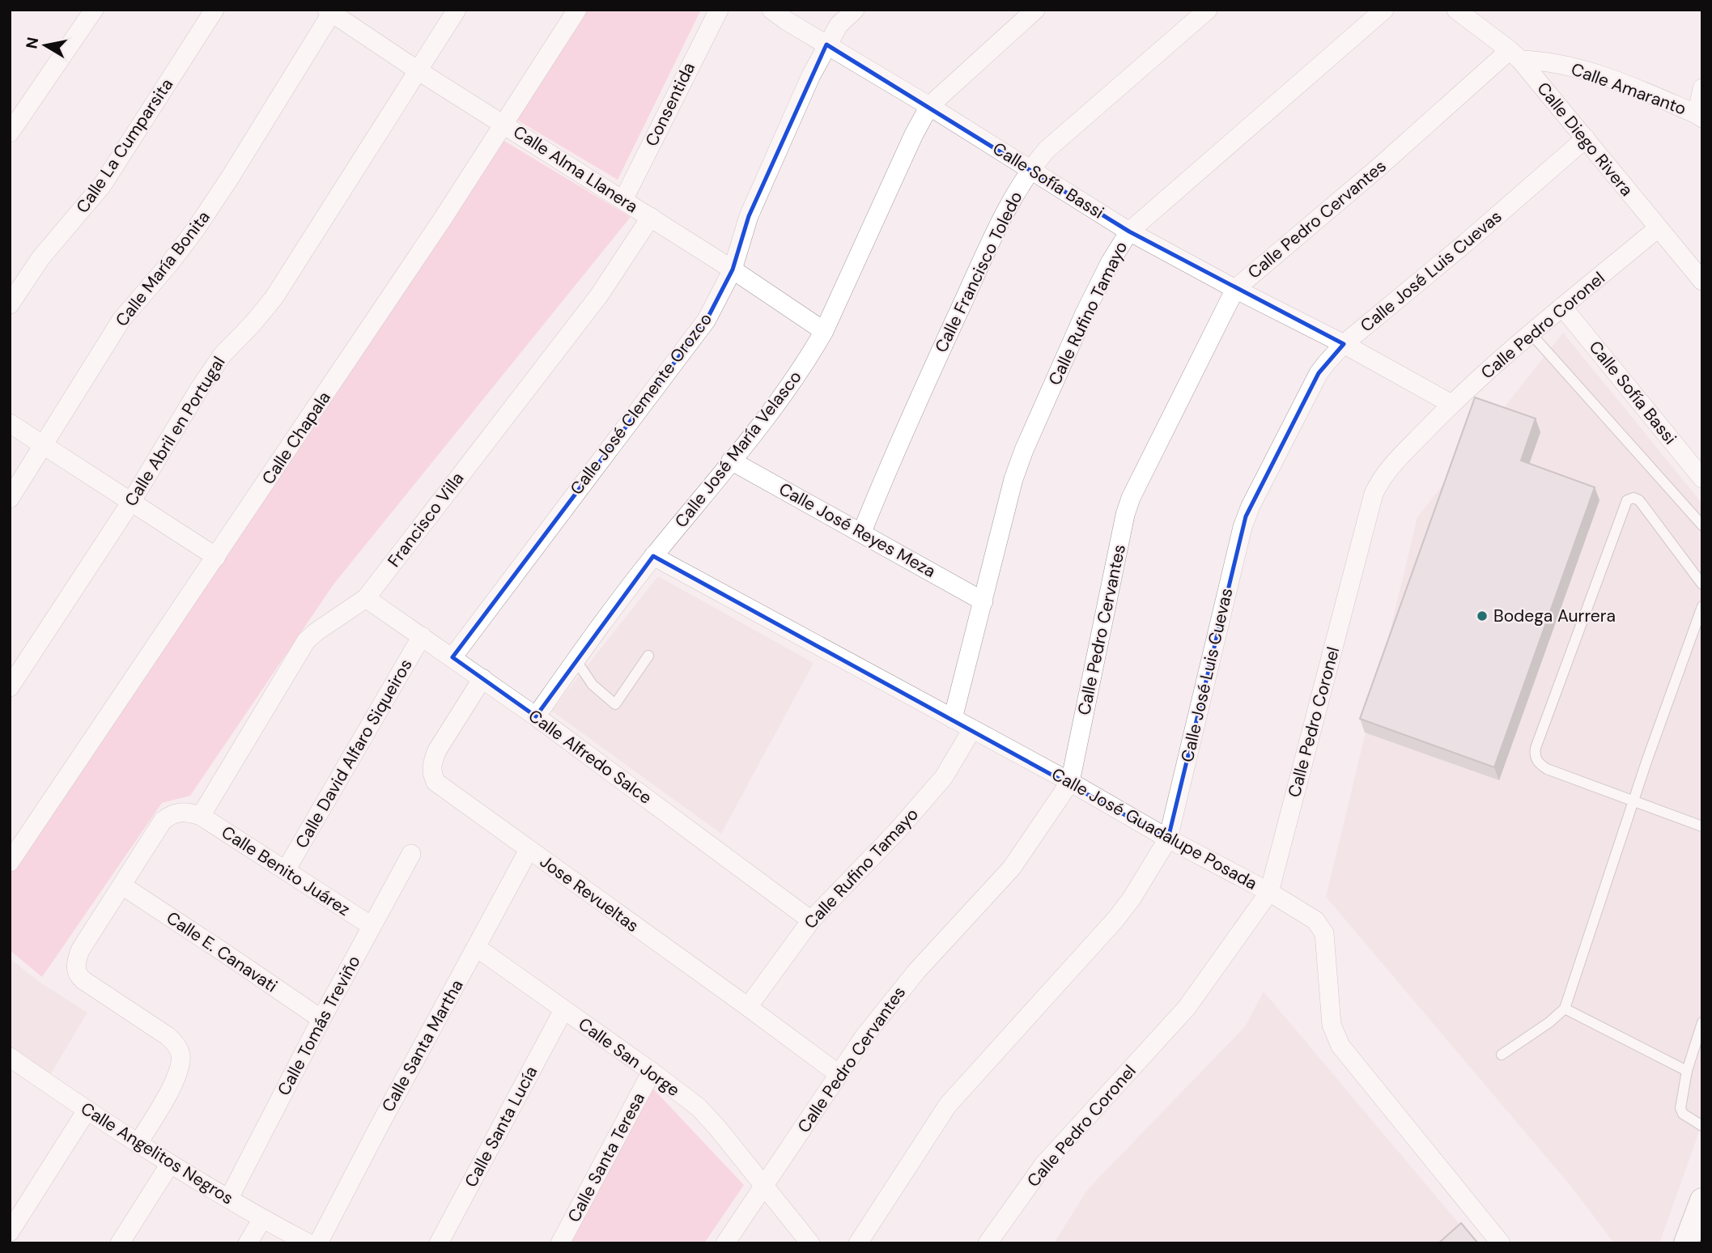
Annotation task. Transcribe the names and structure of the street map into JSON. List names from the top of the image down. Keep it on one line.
{"streets":{"street":["Calle Amaranto","Consentida","Calle Diego Rivera","Calle La Cumparsita","Calle Alma Llanera","Calle Sofía Bassi","Calle Pedro Cervantes","Calle María Bonita","Calle José Luis Cuevas","Calle Francisco Toledo","Calle Rufino Tamayo","Calle Pedro Coronel","Calle José Clemente Orozco","Calle Abril en Portugal","Calle Chapala","Calle José María Velasco","Francisco Villa","Calle José Reyes Meza","Calle David Alfaro Siqueiros","Calle Alfredo Salce","Calle José Guadalupe Posada","Calle Benito Juárez","Jose Revueltas","Calle E. Canavati","Calle Tomás Treviño","Calle Santa Martha","Calle San Jorge","Calle Santa Lucía","Calle Angelitos Negros","Calle Santa Teresa"]},"crossings":[["Calle Amaranto","Calle Diego Rivera"],["Calle Amaranto","Calle Pedro Cervantes"],["Consentida","Calle Alma Llanera"],["Calle Diego Rivera","Calle Pedro Cervantes"],["Calle Diego Rivera","Calle José Luis Cuevas"],["Calle Diego Rivera","Calle Pedro Coronel"],["Calle Alma Llanera","Calle María Bonita"],["Calle Alma Llanera","Calle José Clemente Orozco"],["Calle Alma Llanera","Calle Abril en Portugal"],["Calle Alma Llanera","Calle Chapala"],["Calle Alma Llanera","Calle José María Velasco"],["Calle Alma Llanera","Francisco Villa"],["Calle Sofía Bassi","Calle Pedro Cervantes"],["Calle Sofía Bassi","Calle José Luis Cuevas"],["Calle Sofía Bassi","Calle Francisco Toledo"],["Calle Sofía Bassi","Calle Rufino Tamayo"],["Calle Sofía Bassi","Calle Pedro Coronel"],["Calle Sofía Bassi","Calle José Clemente Orozco"],["Calle Sofía Bassi","Calle José María Velasco"],["Calle Pedro Cervantes","Calle José Guadalupe Posada"],["Calle Pedro Cervantes","Jose Revueltas"],["Calle Pedro Cervantes","Calle San Jorge"],["Calle José Luis Cuevas","Calle José Guadalupe Posada"],["Calle Francisco Toledo","Calle José Reyes Meza"],["Calle Rufino Tamayo","Calle José Reyes Meza"],["Calle Rufino Tamayo","Calle Alfredo Salce"],["Calle Rufino Tamayo","Calle José Guadalupe Posada"],["Calle Rufino Tamayo","Jose Revueltas"],["Calle Pedro Coronel","Calle José Guadalupe Posada"],["Calle José Clemente Orozco","Calle Alfredo Salce"],["Calle José María Velasco","Calle José Reyes Meza"],["Calle José María Velasco","Calle Alfredo Salce"],["Calle José María Velasco","Calle José Guadalupe Posada"],["Francisco Villa","Calle Alfredo Salce"],["Francisco Villa","Calle Benito Juárez"],["Calle David Alfaro Siqueiros","Calle Alfredo Salce"],["Calle David Alfaro Siqueiros","Calle Benito Juárez"],["Calle Alfredo Salce","Jose Revueltas"],["Calle Benito Juárez","Calle Tomás Treviño"],["Jose Revueltas","Calle Santa Martha"],["Calle E. Canavati","Calle Tomás Treviño"],["Calle Tomás Treviño","Calle Angelitos Negros"],["Calle Santa Martha","Calle San Jorge"],["Calle San Jorge","Calle Santa Lucía"],["Calle San Jorge","Calle Santa Teresa"]],"places":["Bodega Aurrera"],"north":"left"}
